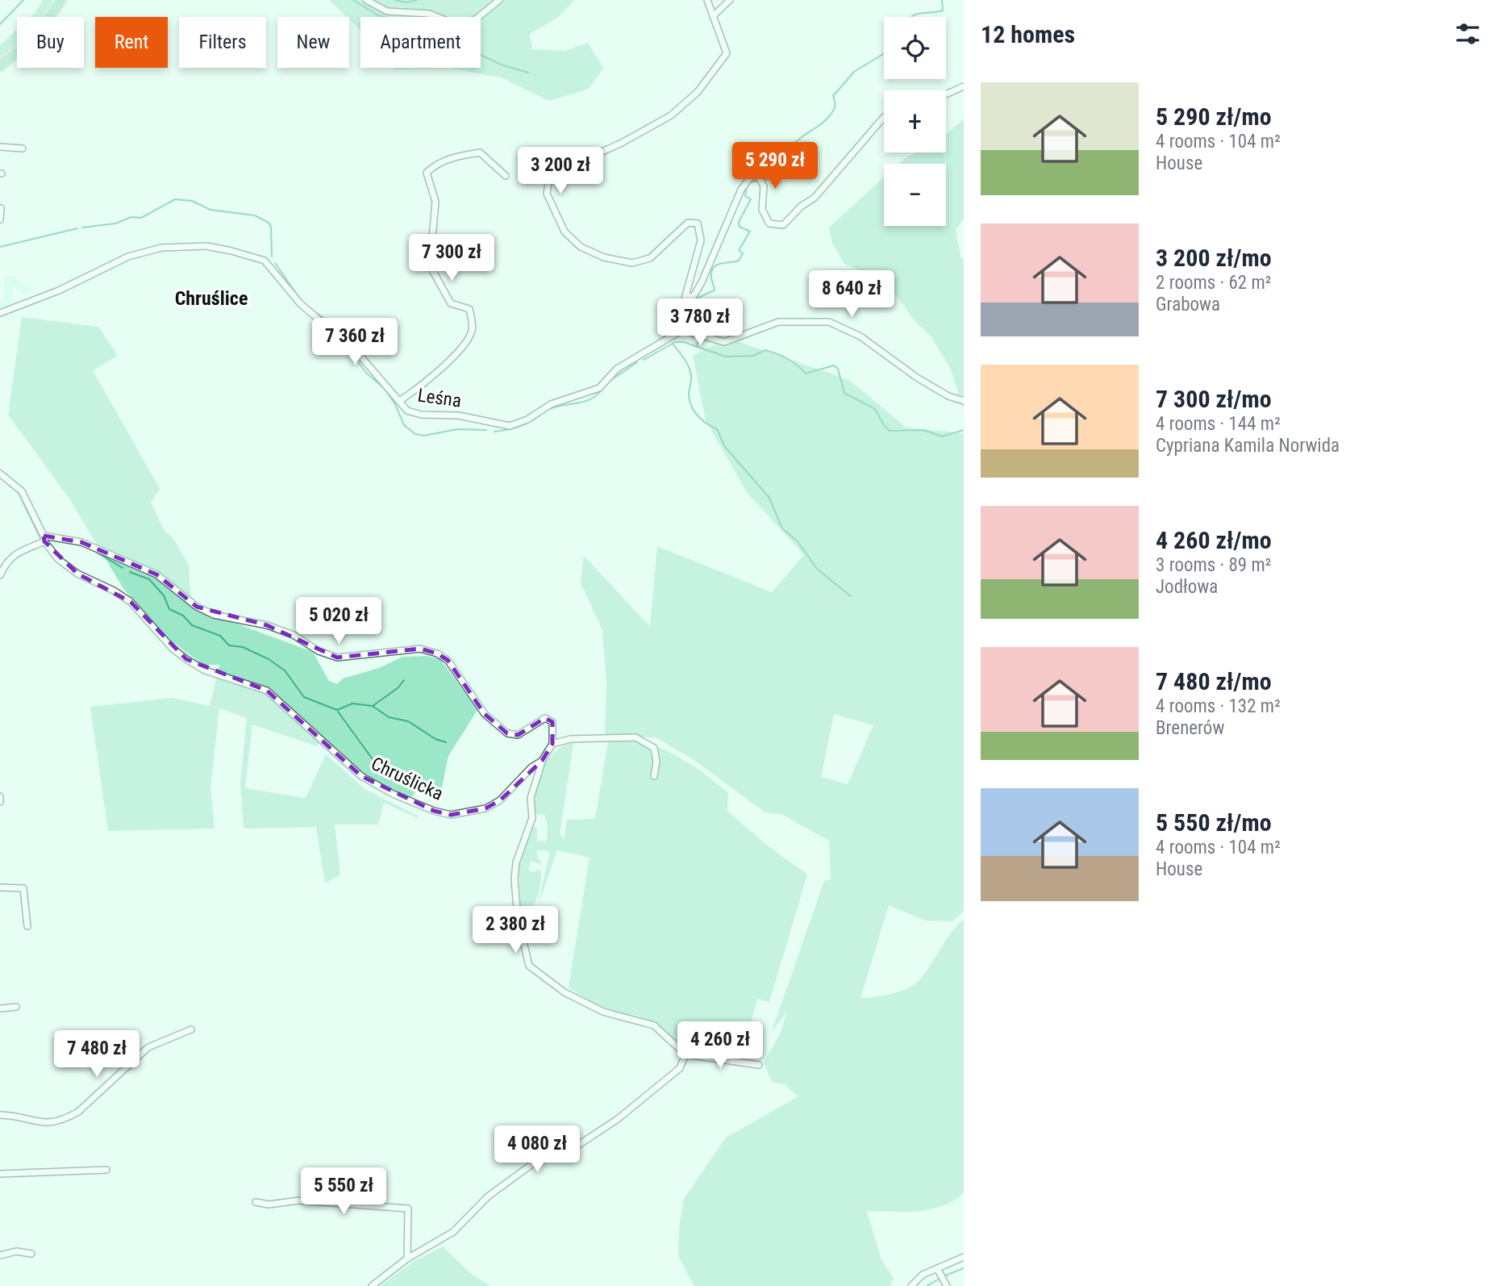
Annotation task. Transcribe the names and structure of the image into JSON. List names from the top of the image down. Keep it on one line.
{"streets":{"street":["Leśna","Chruślicka"]},"districts":["Chruślice"],"page":{"heading":"12 homes","map_buttons":["+","−"],"chip":["Buy","Rent","Filters","New","Apartment"],"list":[{"name":"5 290 zł/mo","note":"4 rooms · 104 m² · House"},{"name":"3 200 zł/mo","note":"2 rooms · 62 m² · Grabowa"},{"name":"7 300 zł/mo","note":"4 rooms · 144 m² · Cypriana Kamila Norwida"},{"name":"4 260 zł/mo","note":"3 rooms · 89 m² · Jodłowa"},{"name":"7 480 zł/mo","note":"4 rooms · 132 m² · Brenerów"},{"name":"5 550 zł/mo","note":"4 rooms · 104 m² · House"}],"price":["5 290 zł","3 200 zł","7 300 zł","8 640 zł","3 780 zł","7 360 zł","5 020 zł","2 380 zł","4 260 zł","7 480 zł","4 080 zł","5 550 zł"]}}
